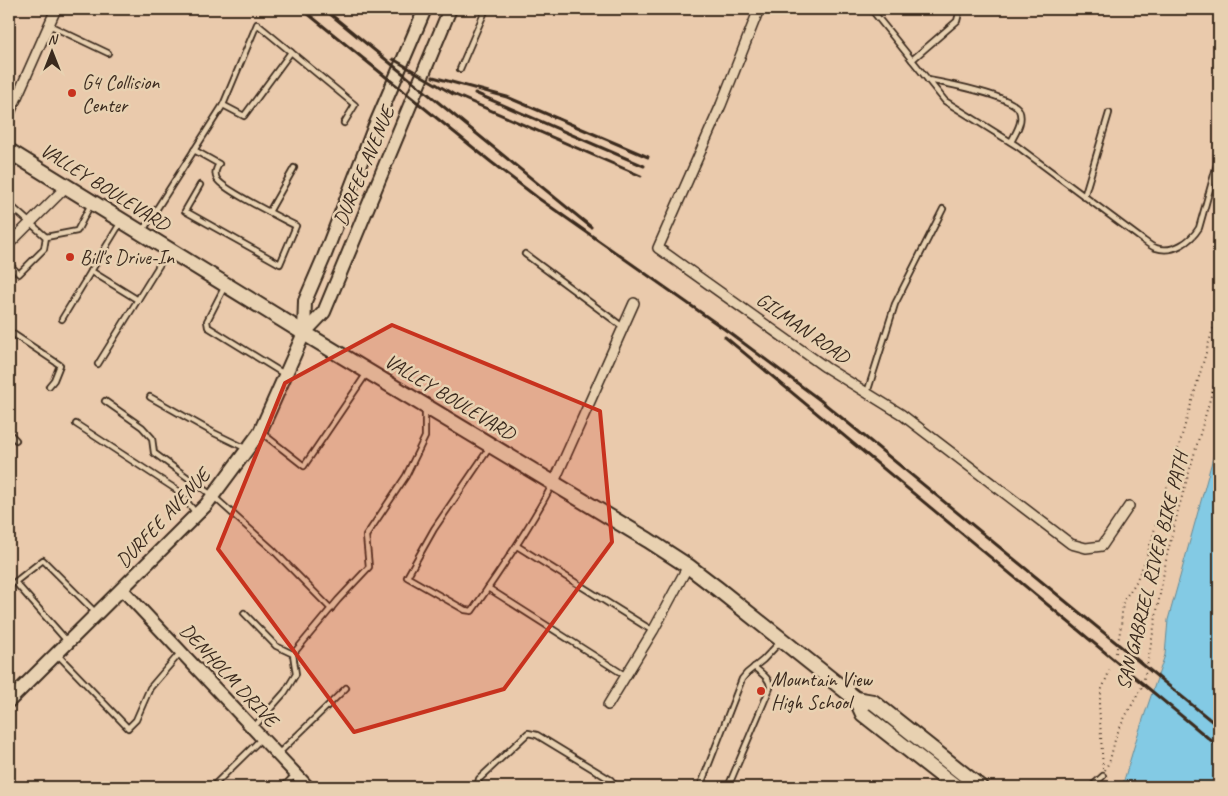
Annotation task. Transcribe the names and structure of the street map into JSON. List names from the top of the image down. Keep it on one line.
{"streets":{"main road":["DURFEE AVENUE","VALLEY BOULEVARD"],"street":["GILMAN ROAD","DENHOLM DRIVE"],"path":["SAN GABRIEL RIVER BIKE PATH"]},"crossings":[["DURFEE AVENUE","VALLEY BOULEVARD"],["DURFEE AVENUE","DENHOLM DRIVE"]],"places":["G4 Collision Center","Bill's Drive-In","Mountain View High School"],"north":"top"}
